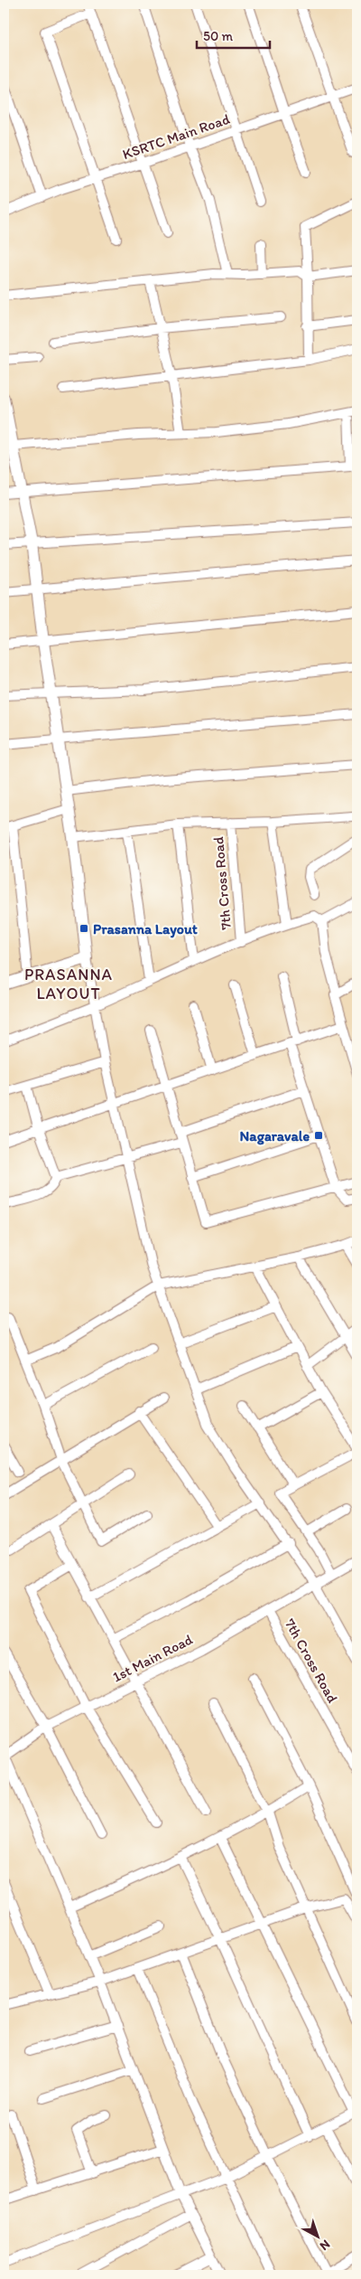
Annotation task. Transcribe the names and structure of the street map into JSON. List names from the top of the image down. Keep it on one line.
{"streets":{"street":["KSRTC Main Road","7th Cross Road","1st Main Road"]},"crossings":[["7th Cross Road","1st Main Road"]],"districts":["PRASANNA LAYOUT"],"places":{"transit":["Prasanna Layout","Nagaravale"]},"scale_bar":"50 m","north":"bottom right"}
